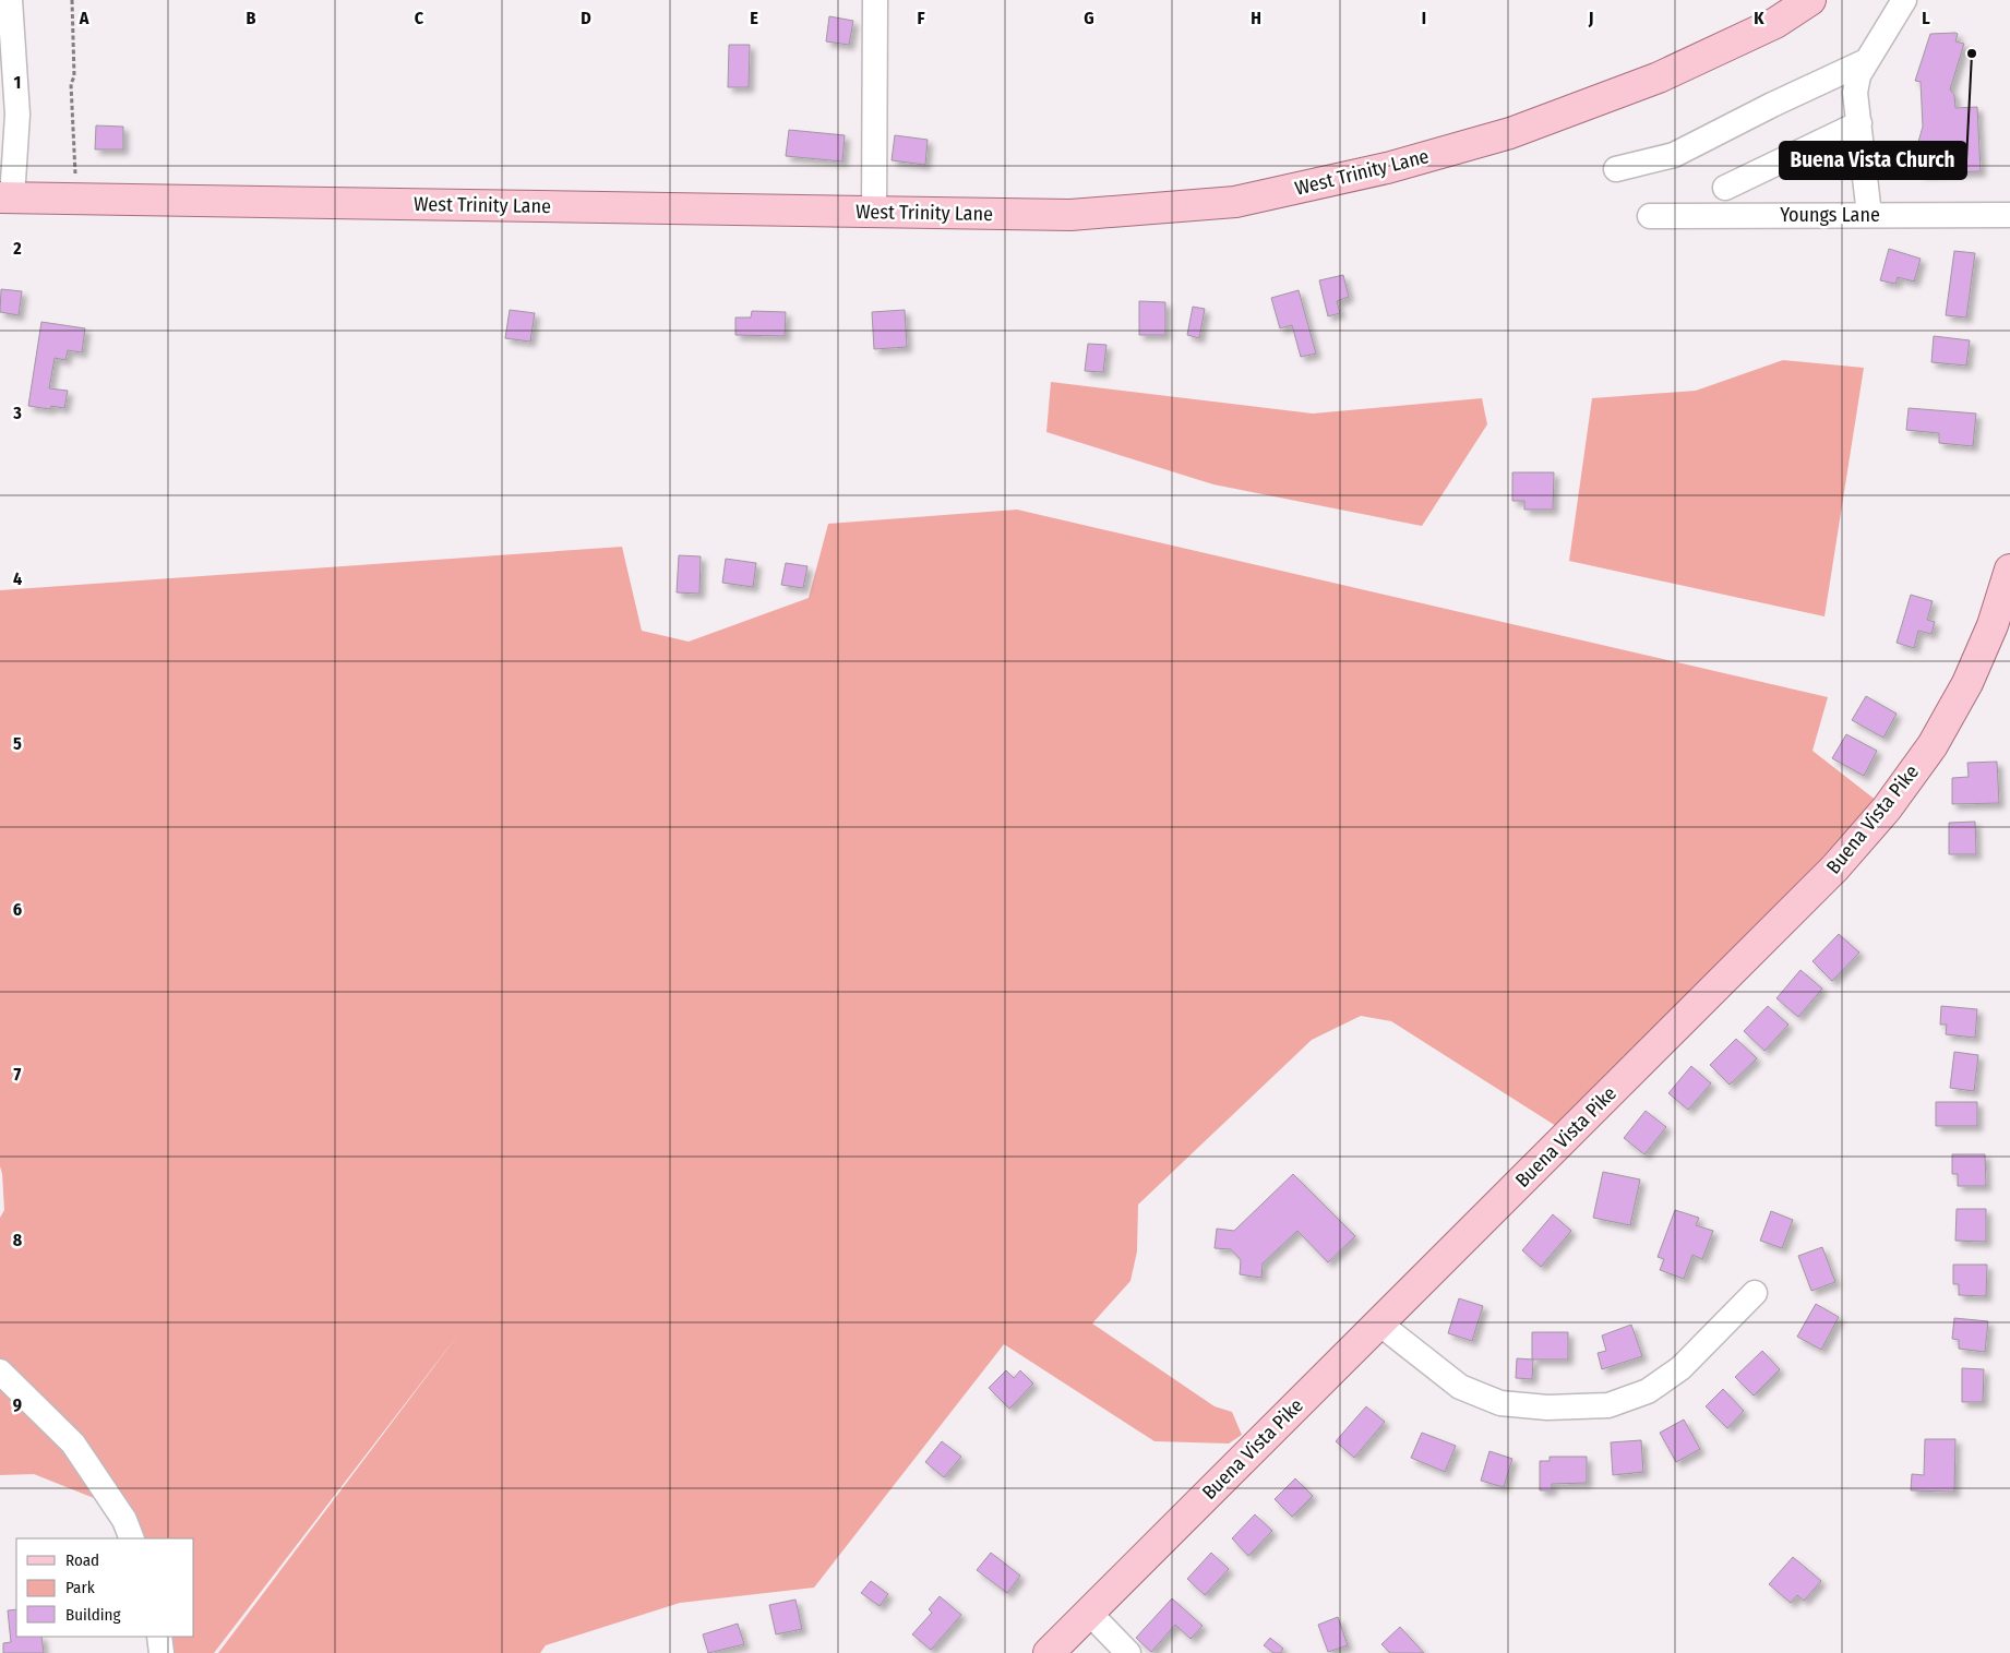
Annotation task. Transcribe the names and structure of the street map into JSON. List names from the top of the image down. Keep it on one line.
{"streets":{"main road":["West Trinity Lane","Buena Vista Pike"],"street":["Youngs Lane"]},"places":["Buena Vista Church"],"legend":["Road","Park","Building"],"grid":{"columns":["A","B","C","D","E","F","G","H","I","J","K","L"],"rows":["1","2","3","4","5","6","7","8","9"]}}
